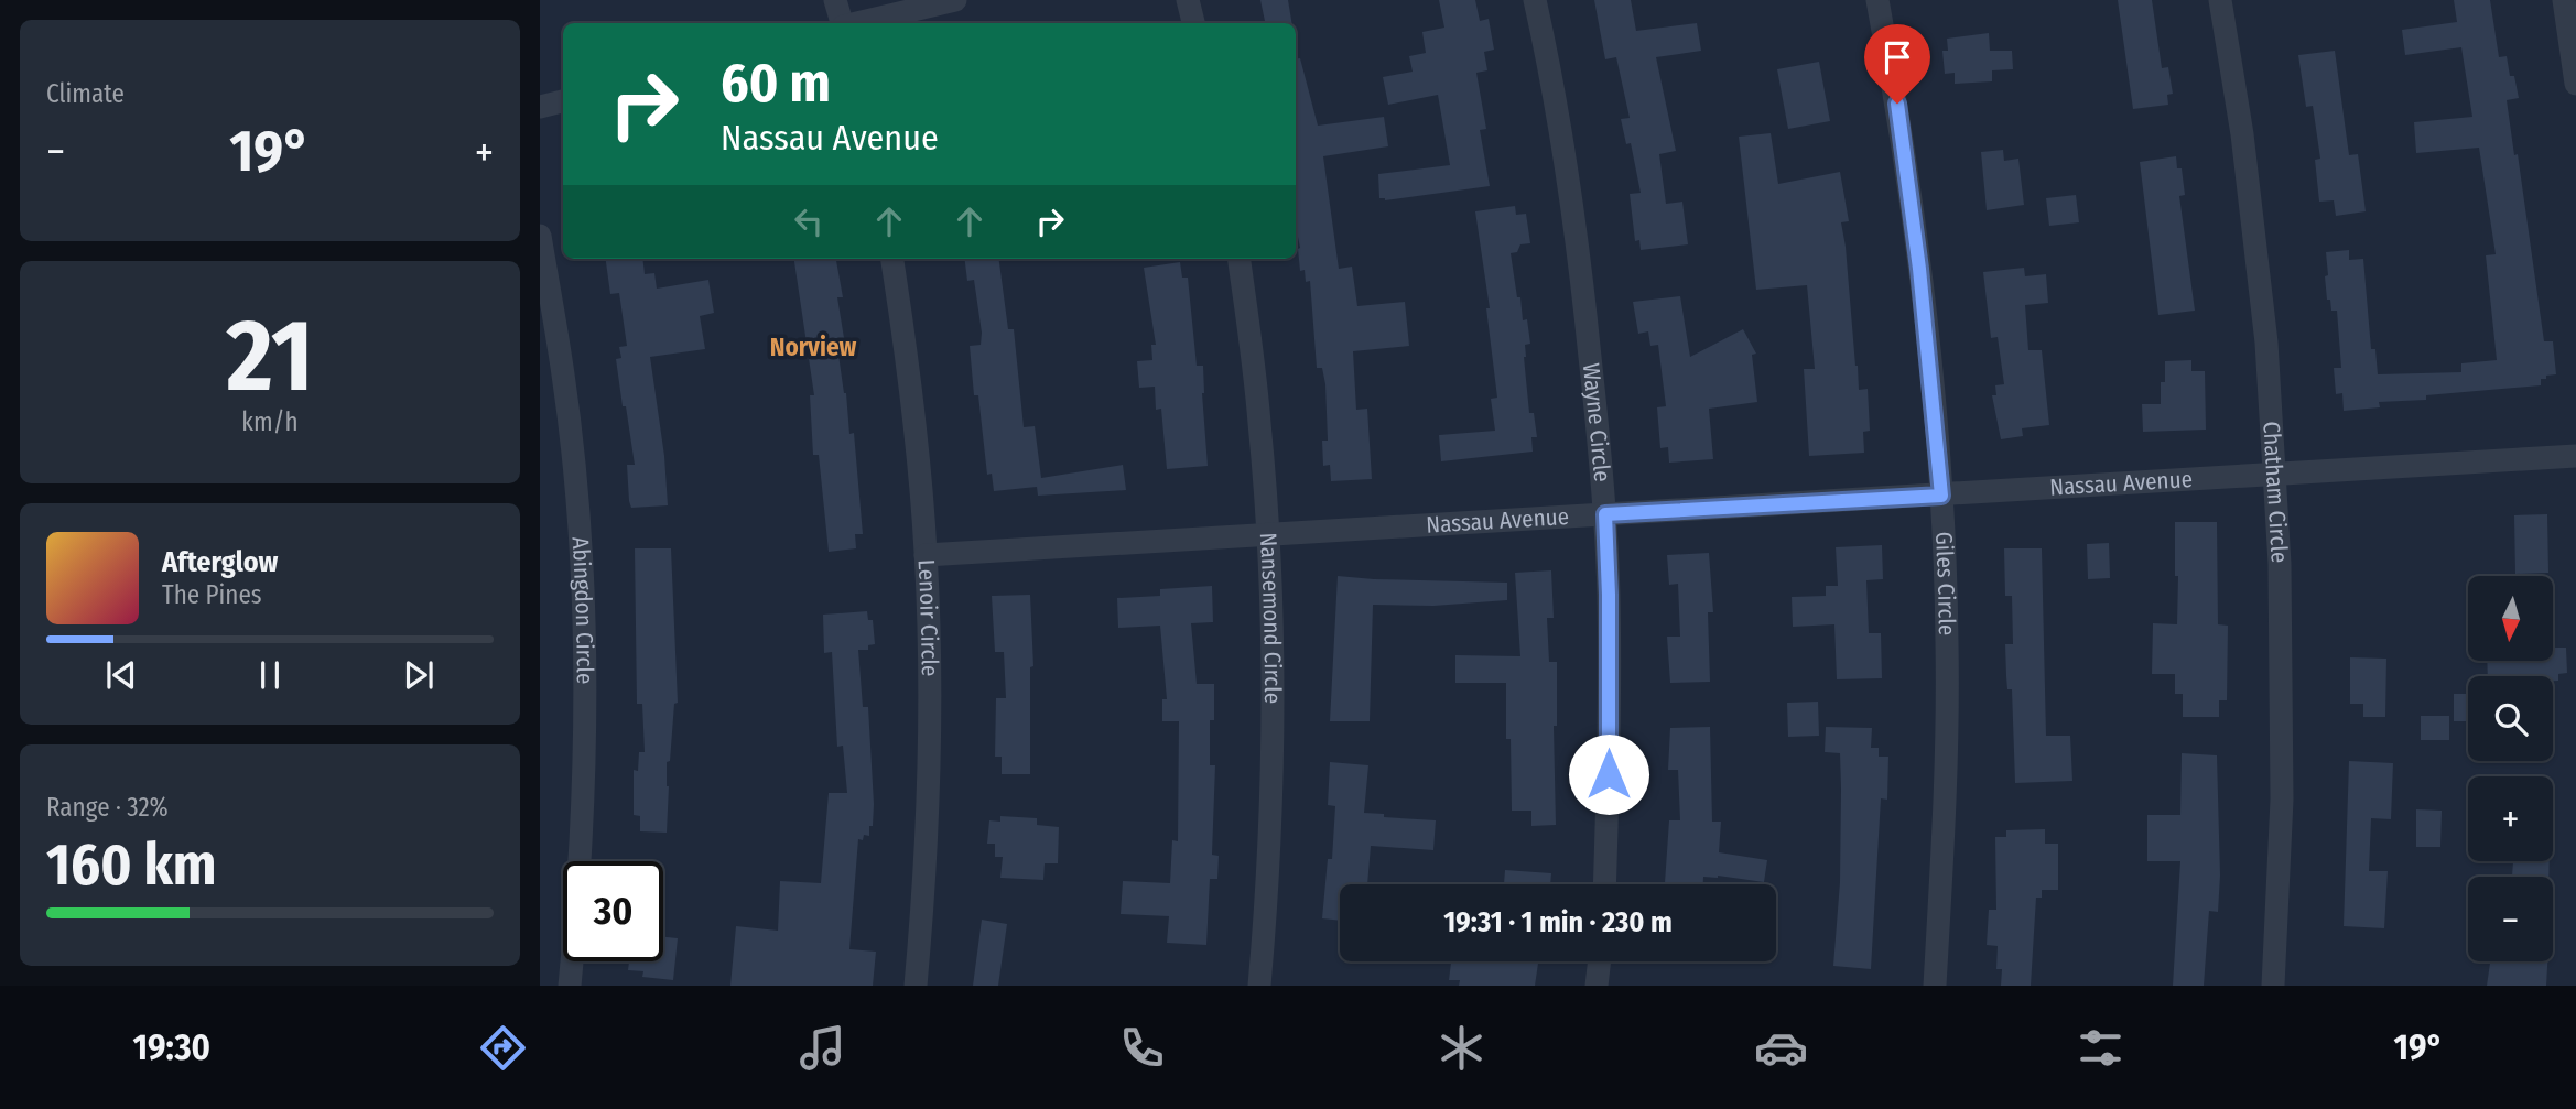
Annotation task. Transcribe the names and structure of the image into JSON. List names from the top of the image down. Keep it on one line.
{"streets":{"street":["Wayne Circle","Nassau Avenue","Chatham Circle","Giles Circle","Abingdon Circle","Lenoir Circle","Nansemond Circle"]},"crossings":[["Wayne Circle","Nassau Avenue"],["Nassau Avenue","Chatham Circle"],["Nassau Avenue","Giles Circle"],["Nassau Avenue","Lenoir Circle"],["Nassau Avenue","Nansemond Circle"]],"districts":["Norview"],"north":"bottom","page":{"tile":["Climate",["21","km/h"],["Range · 32%","160 km"]],"turn":["60 m","Nassau Avenue"],"heat":["−","19°","+"],"song":["Afterglow","The Pines"],"map_buttons":["+","−"],"limit":"30","trip":"19:31 · 1 min · 230 m","tabs":["19:30","19°"]}}
